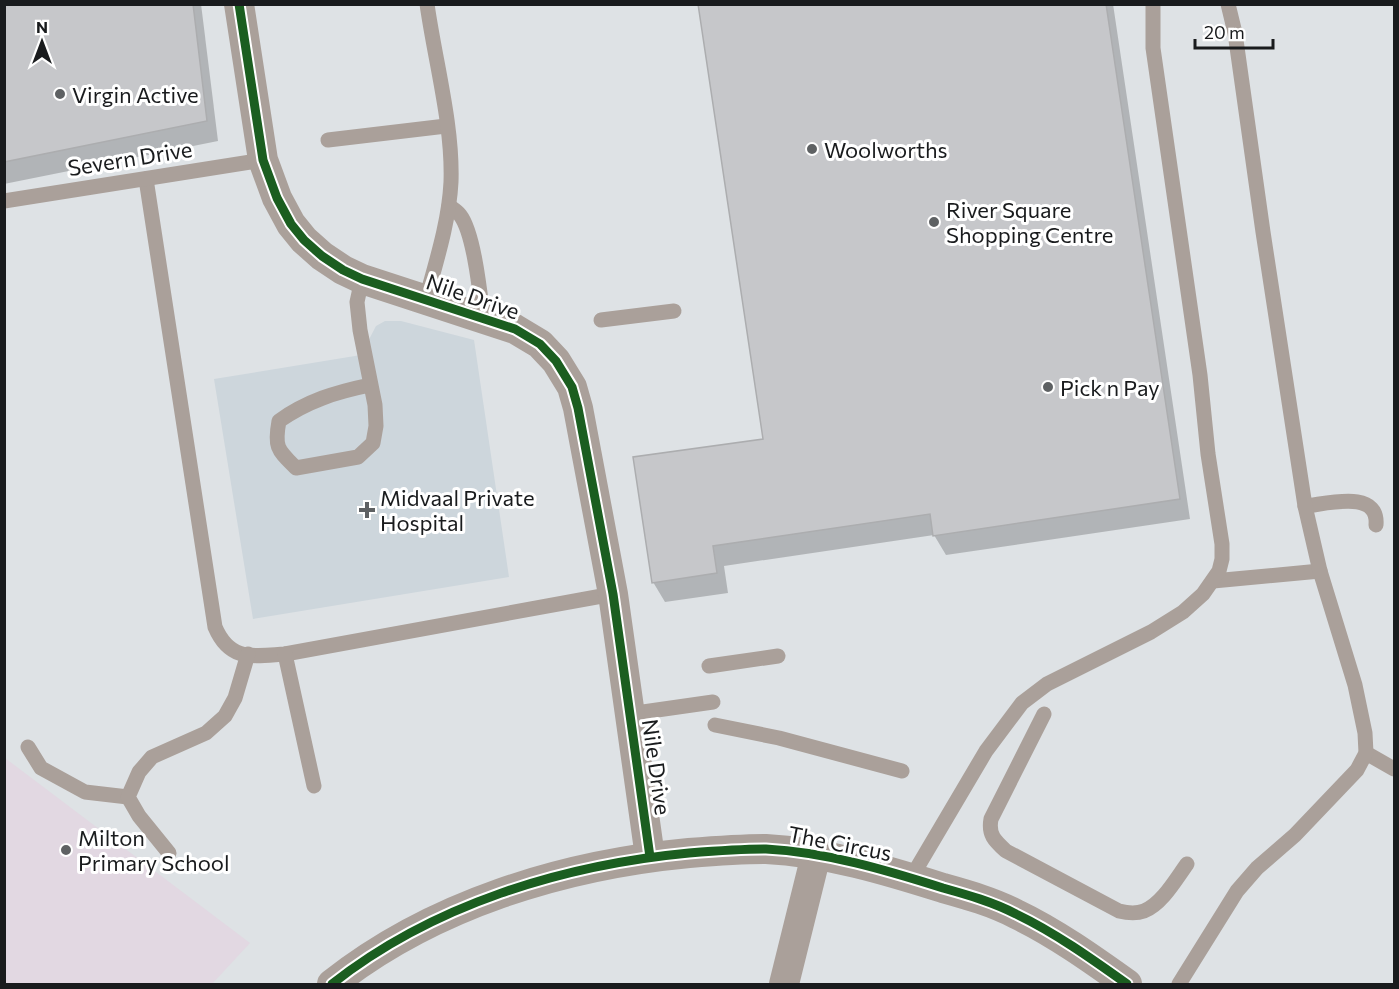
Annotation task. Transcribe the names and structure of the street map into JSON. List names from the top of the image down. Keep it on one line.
{"streets":{"street":["Nile Drive","The Circus"],"lane":["Severn Drive"]},"crossings":[["Severn Drive","Nile Drive"],["Nile Drive","The Circus"]],"places":{"other":["Virgin Active","Woolworths","River Square Shopping Centre","Pick n Pay","Milton Primary School"],"health":["Midvaal Private Hospital"]},"scale_bar":"20 m","north":"top"}
